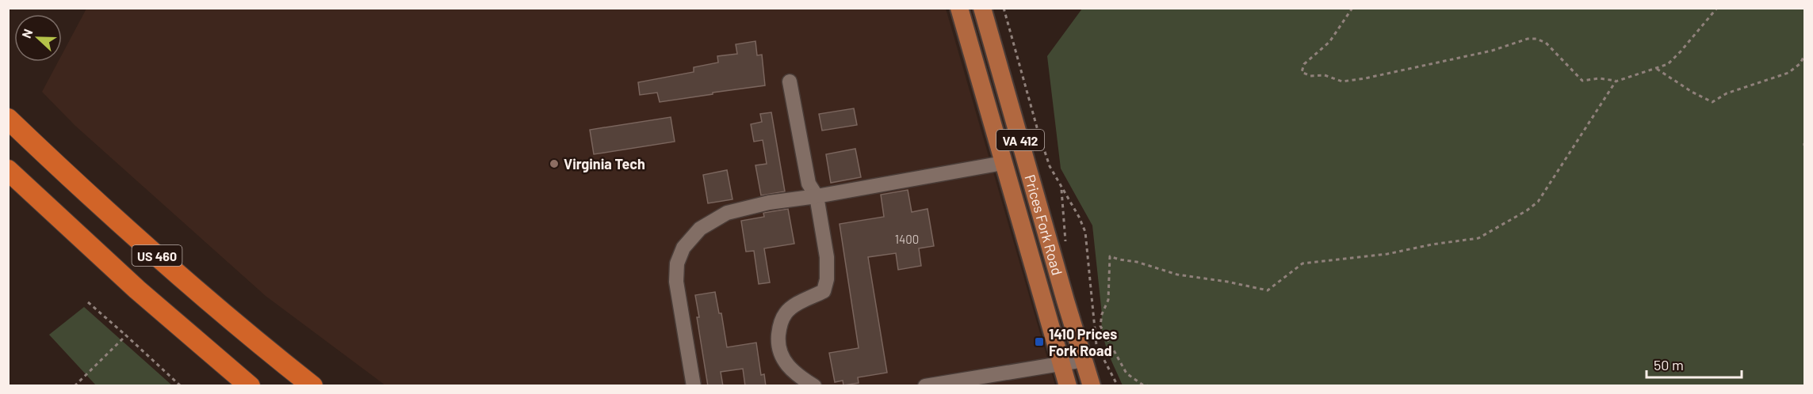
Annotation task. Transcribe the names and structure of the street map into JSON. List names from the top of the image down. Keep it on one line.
{"streets":{"highway":["US 460"],"main road":["VA 412","Prices Fork Road"]},"places":{"other":["Virginia Tech"],"transit":["1410 Prices Fork Road"]},"house_numbers":["1400"],"scale_bar":"50 m","north":"left"}
